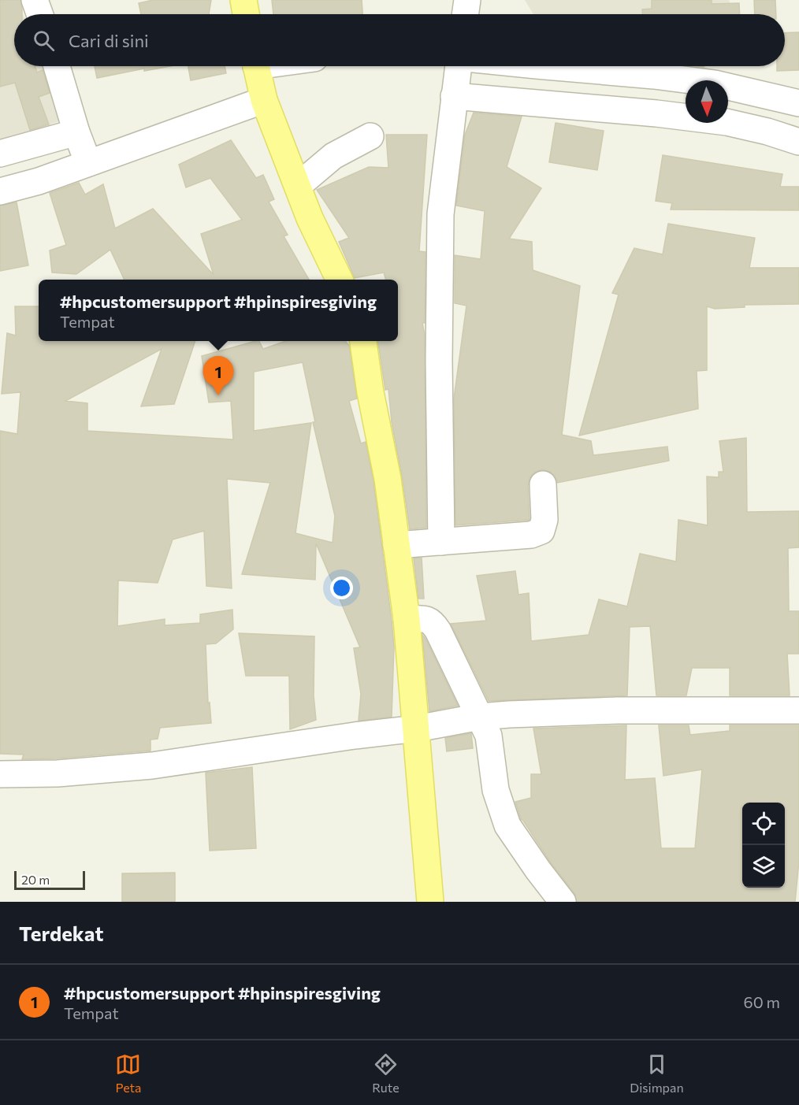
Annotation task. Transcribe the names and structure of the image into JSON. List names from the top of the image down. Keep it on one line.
{"scale_bar":"20 m","north":"bottom","page":{"search":"Cari di sini","popup":["#hpcustomersupport #hpinspiresgiving","Tempat"],"pins":"1","scale":"20 m","heading":"Terdekat","list":[{"mark":"1","name":"#hpcustomersupport #hpinspiresgiving","note":"Tempat","value":"60 m"}],"nav":["Peta","Rute","Disimpan"]}}
